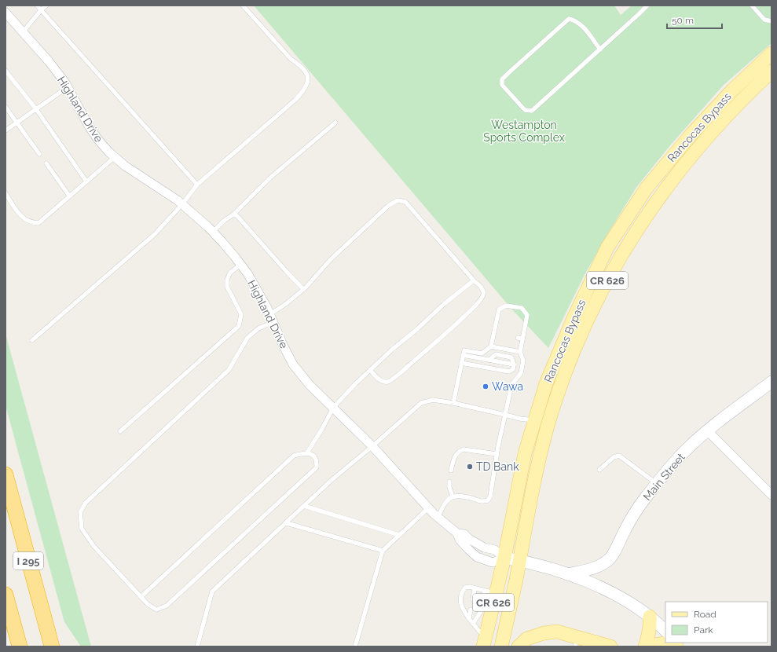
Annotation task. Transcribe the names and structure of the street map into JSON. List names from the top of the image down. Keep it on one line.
{"streets":{"highway":["I 295"],"main road":["Rancocas Bypass","CR 626"],"street":["Highland Drive","Main Street"]},"crossings":[["Highland Drive","Rancocas Bypass"],["Highland Drive","CR 626"],["Rancocas Bypass","CR 626"]],"parks":["Westampton Sports Complex"],"places":["Wawa","TD Bank"],"legend":["Road","Park"],"scale_bar":"50 m"}
